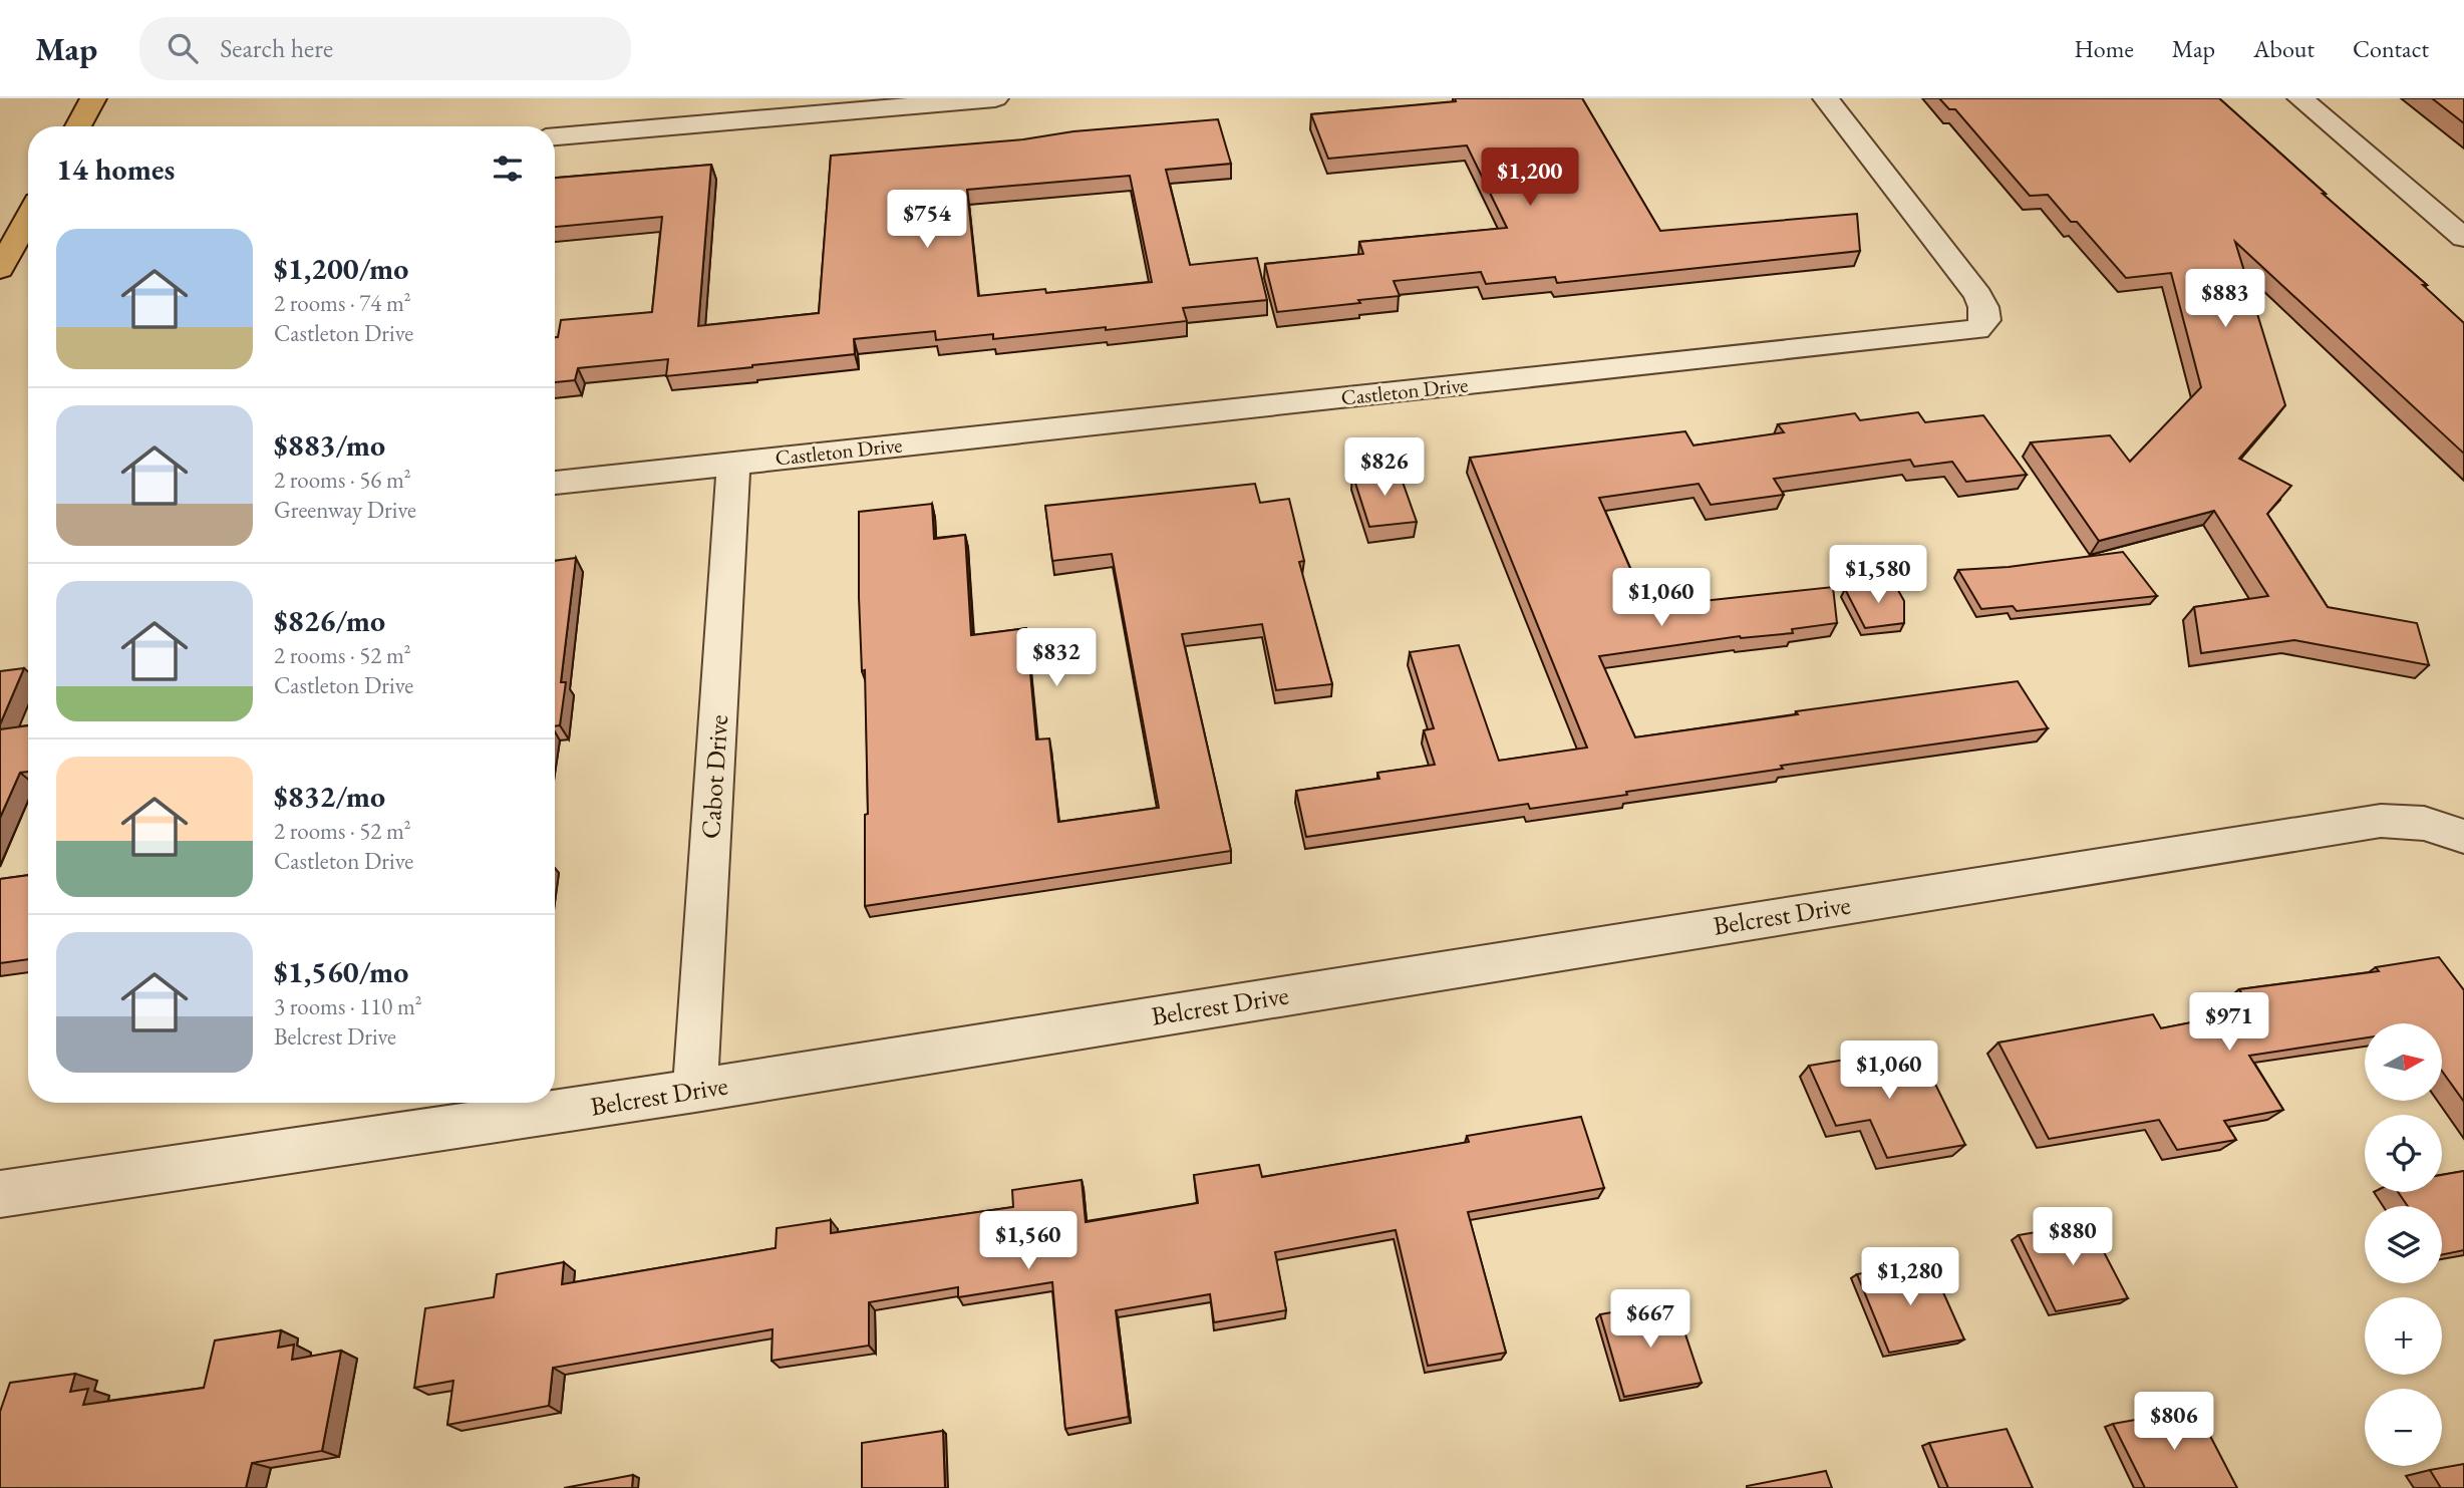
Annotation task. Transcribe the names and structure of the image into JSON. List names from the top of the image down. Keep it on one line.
{"streets":{"street":["Castleton Drive","Cabot Drive","Belcrest Drive"]},"crossings":[["Castleton Drive","Cabot Drive"],["Cabot Drive","Belcrest Drive"]],"north":"right","page":{"header":"Map","search":"Search here","nav":["Home","Map","About","Contact"],"heading":"14 homes","price":["$1,200","$754","$883","$826","$1,580","$1,060","$832","$971","$1,060","$880","$1,560","$1,280","$667","$806"],"list":[{"name":"$1,200/mo","note":"2 rooms · 74 m² · Castleton Drive"},{"name":"$883/mo","note":"2 rooms · 56 m² · Greenway Drive"},{"name":"$826/mo","note":"2 rooms · 52 m² · Castleton Drive"},{"name":"$832/mo","note":"2 rooms · 52 m² · Castleton Drive"},{"name":"$1,560/mo","note":"3 rooms · 110 m² · Belcrest Drive"}],"map_buttons":["+","−"]}}
